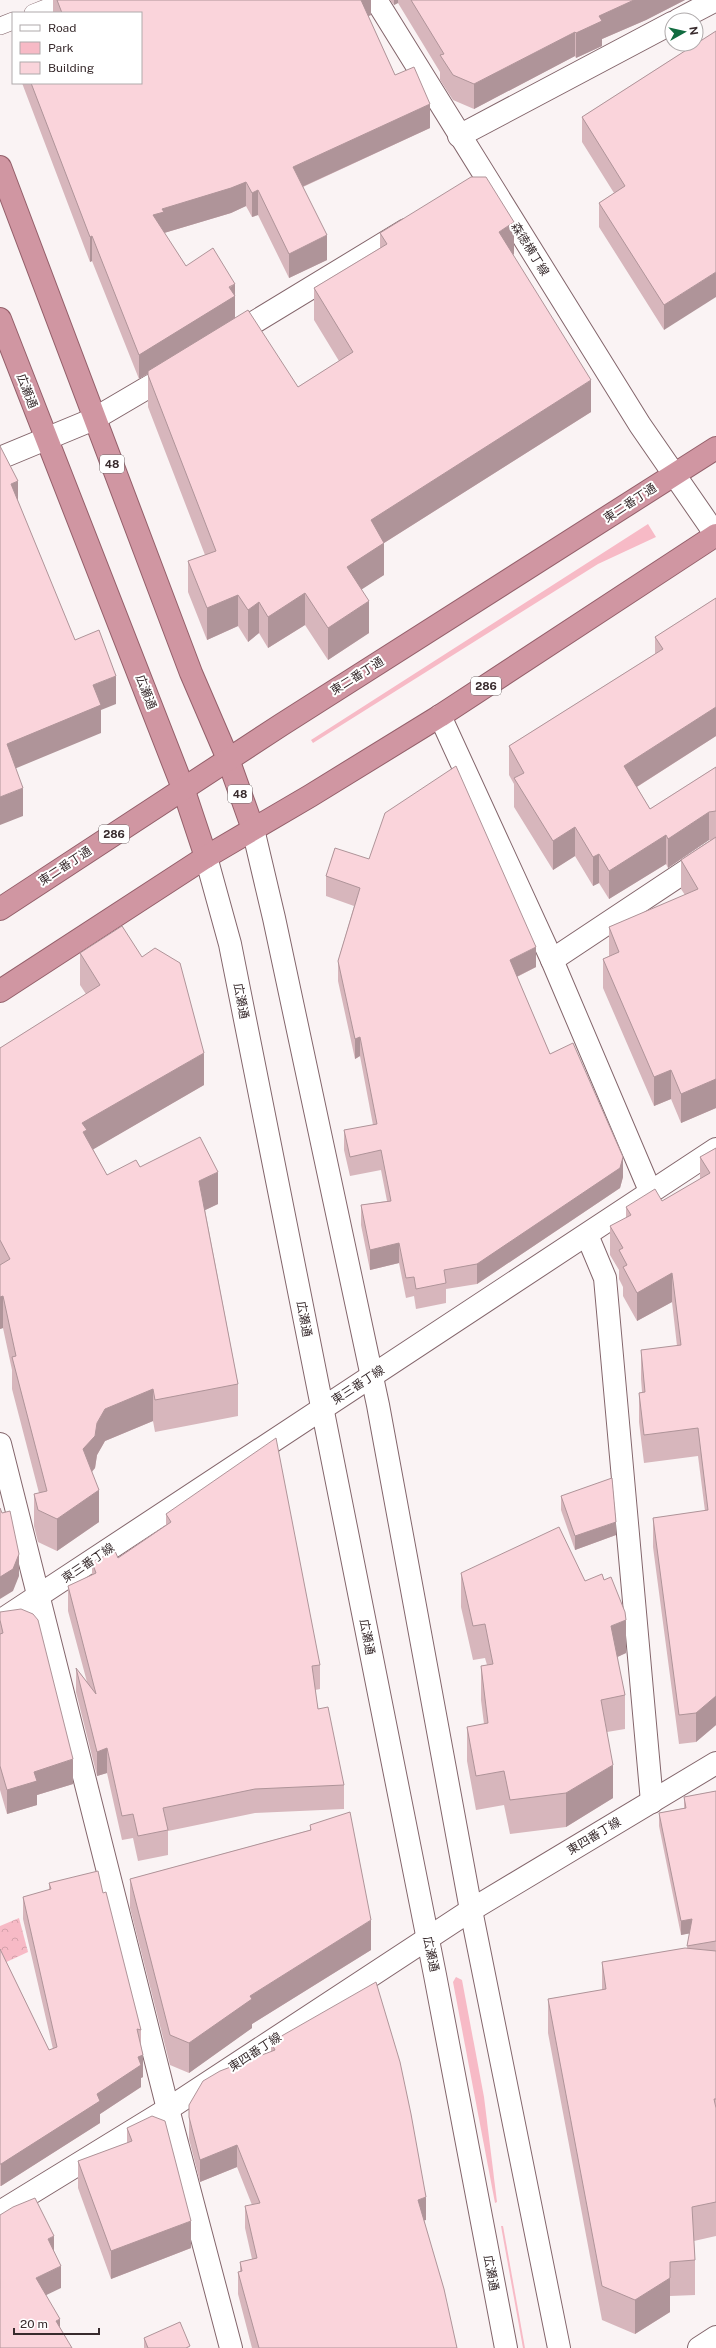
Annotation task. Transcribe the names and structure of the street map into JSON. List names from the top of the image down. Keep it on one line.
{"streets":{"highway":["広瀬通","48","東二番丁通","286"],"street":["森徳横丁線","東三番丁線","東四番丁線"]},"crossings":[["森徳横丁線","東二番丁通"],["森徳横丁線","286"],["広瀬通","東二番丁通"],["広瀬通","286"],["広瀬通","東三番丁線"],["広瀬通","東四番丁線"],["48","東二番丁通"],["48","286"]],"legend":["Road","Park","Building"],"scale_bar":"20 m","north":"right"}
